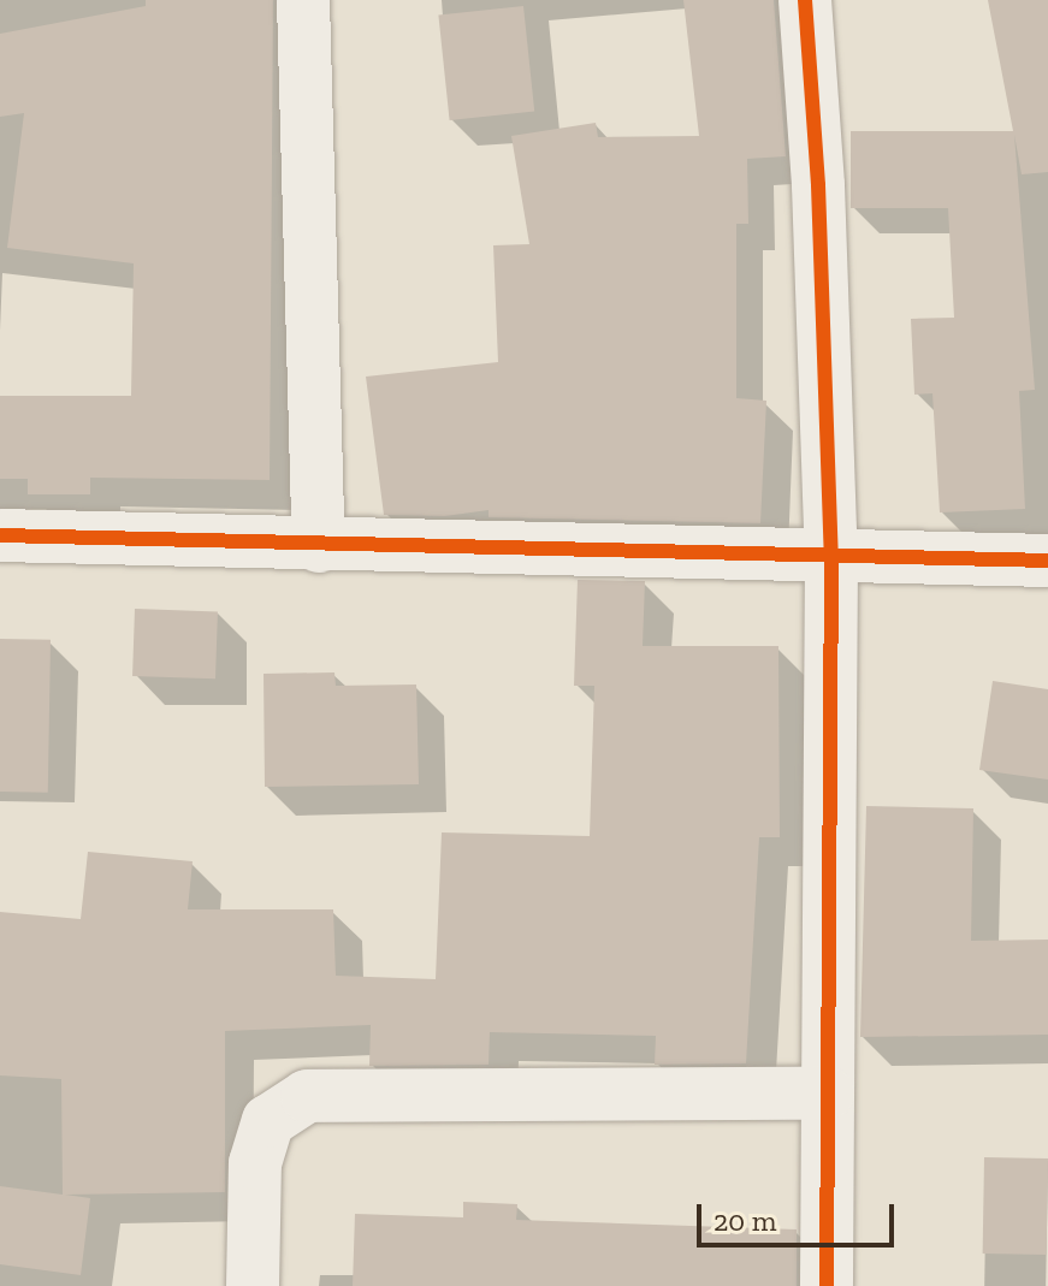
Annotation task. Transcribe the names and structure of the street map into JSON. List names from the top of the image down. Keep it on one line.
{"scale_bar":"20 m"}
